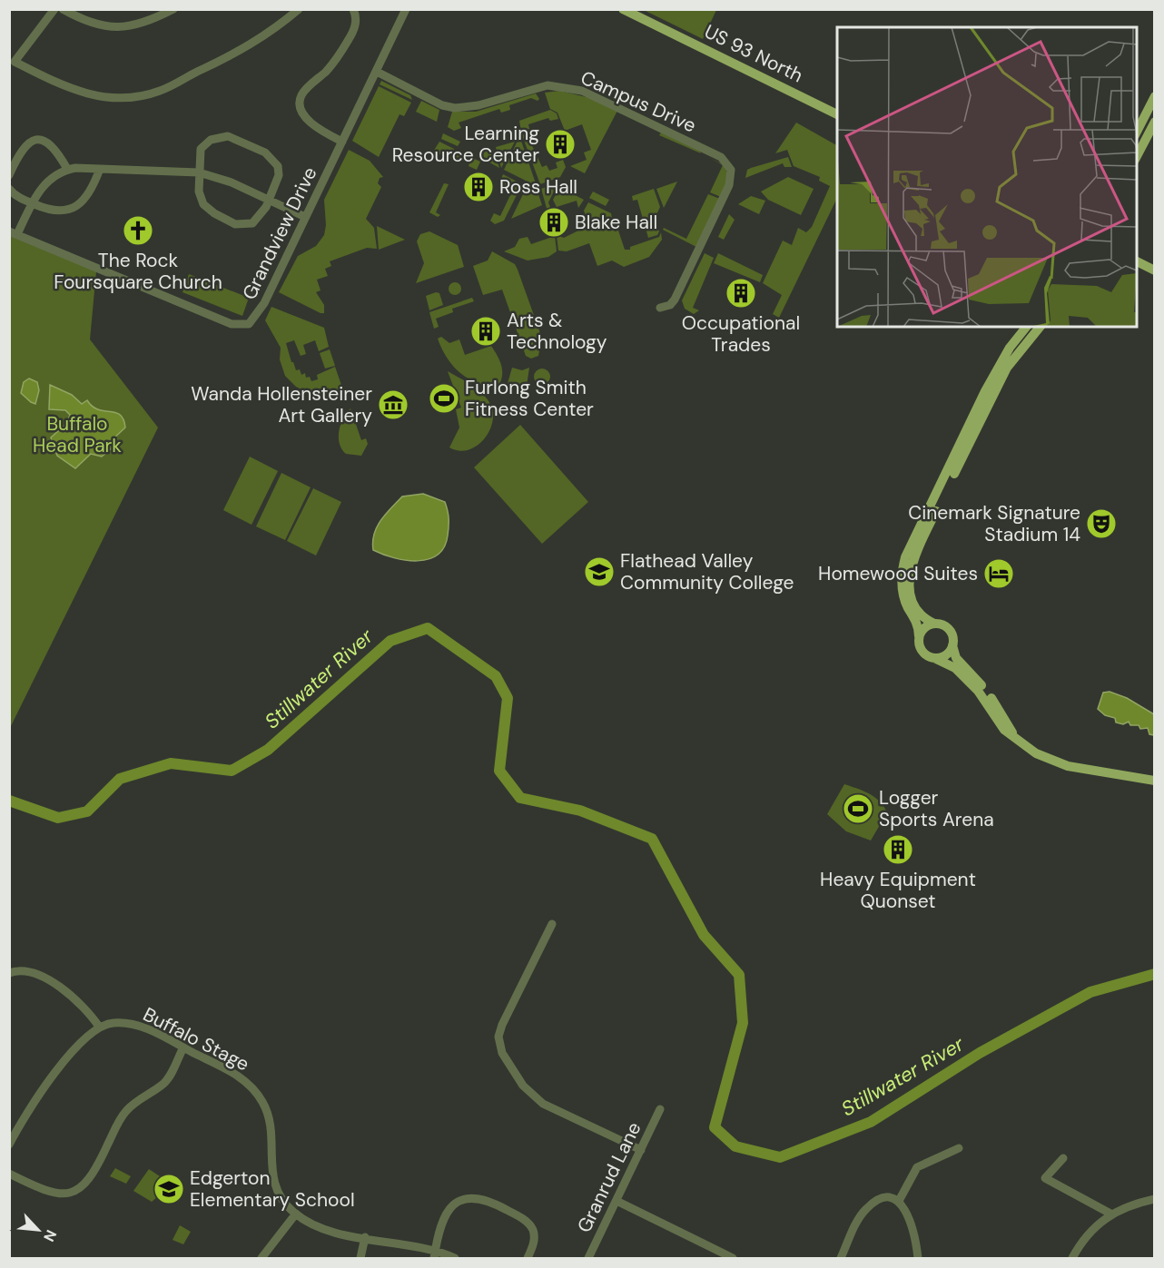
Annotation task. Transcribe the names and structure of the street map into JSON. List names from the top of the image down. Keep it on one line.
{"streets":{"main road":["US 93 North"],"street":["Campus Drive","Grandview Drive","Buffalo Stage","Granrud Lane"]},"crossings":[["Campus Drive","Grandview Drive"]],"water":["Stillwater River"],"parks":["Buffalo Head Park"],"places":{"building":["Learning Resource Center","Ross Hall","Blake Hall","Occupational Trades","Arts & Technology","Heavy Equipment Quonset"],"church":["The Rock Foursquare Church"],"sports":["Furlong Smith Fitness Center","Logger Sports Arena"],"museum":["Wanda Hollensteiner Art Gallery"],"theatre":["Cinemark Signature Stadium 14"],"school or university":["Flathead Valley Community College","Edgerton Elementary School"],"hotel":["Homewood Suites"]},"north":"bottom right"}
